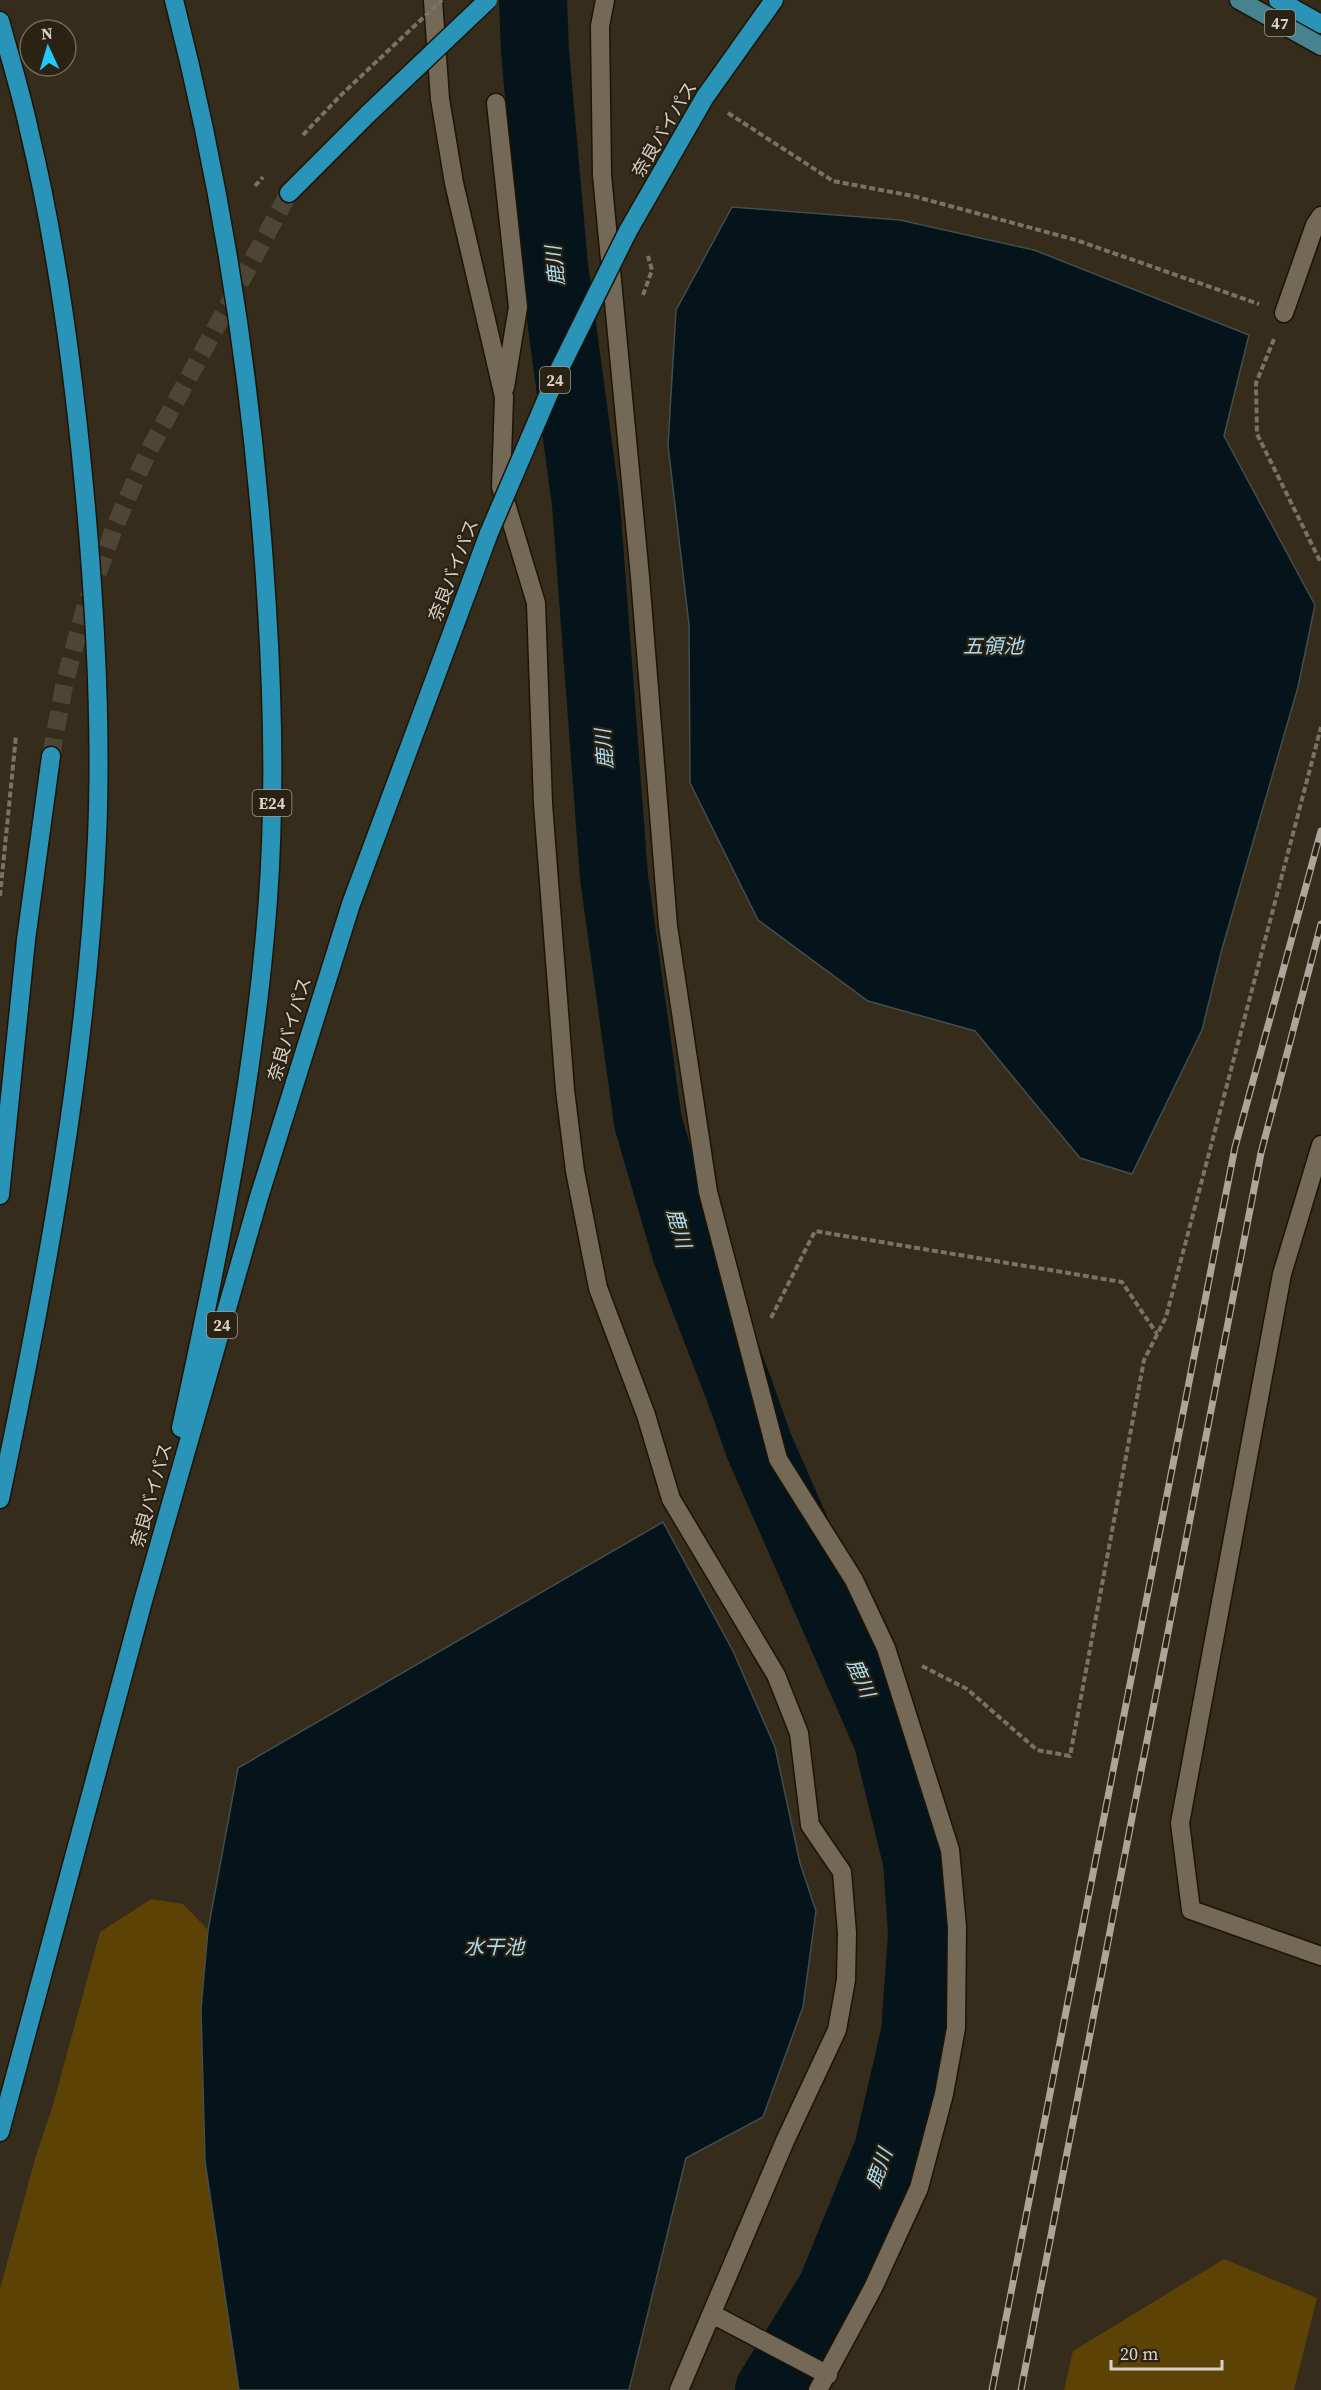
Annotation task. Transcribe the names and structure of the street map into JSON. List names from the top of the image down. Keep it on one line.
{"streets":{"highway":["奈良バイパス","24","E24"],"main road":["47"]},"crossings":[["奈良バイパス","E24"]],"water":["鹿川","五領池","水干池"],"scale_bar":"20 m","north":"top"}
